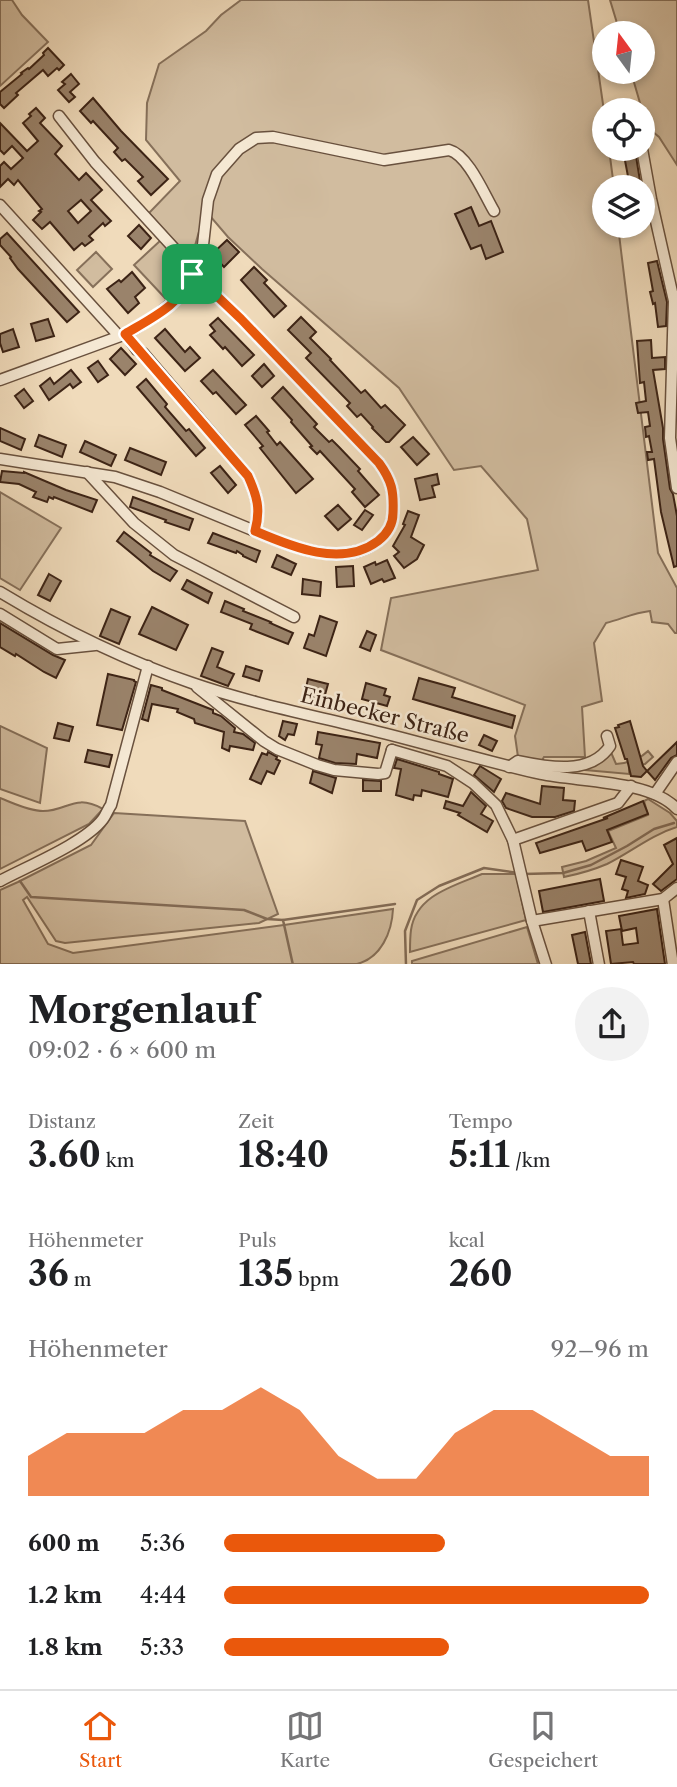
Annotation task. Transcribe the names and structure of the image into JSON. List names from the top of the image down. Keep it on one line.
{"streets":{"street":["Einbecker Straße"]},"north":"top","page":{"heading":["Morgenlauf","09:02 · 6 × 600 m"],"stats":[["Distanz","3.60 km"],["Zeit","18:40"],["Tempo","5:11 /km"],["Höhenmeter","36 m"],["Puls","135 bpm"],["kcal","260"]],"chart":["Höhenmeter","92–96 m"],"list":[{"name":"600 m","note":"5:36"},{"name":"1.2 km","note":"4:44"},{"name":"1.8 km","note":"5:33"}],"tabs":["Start","Karte","Gespeichert"]}}
